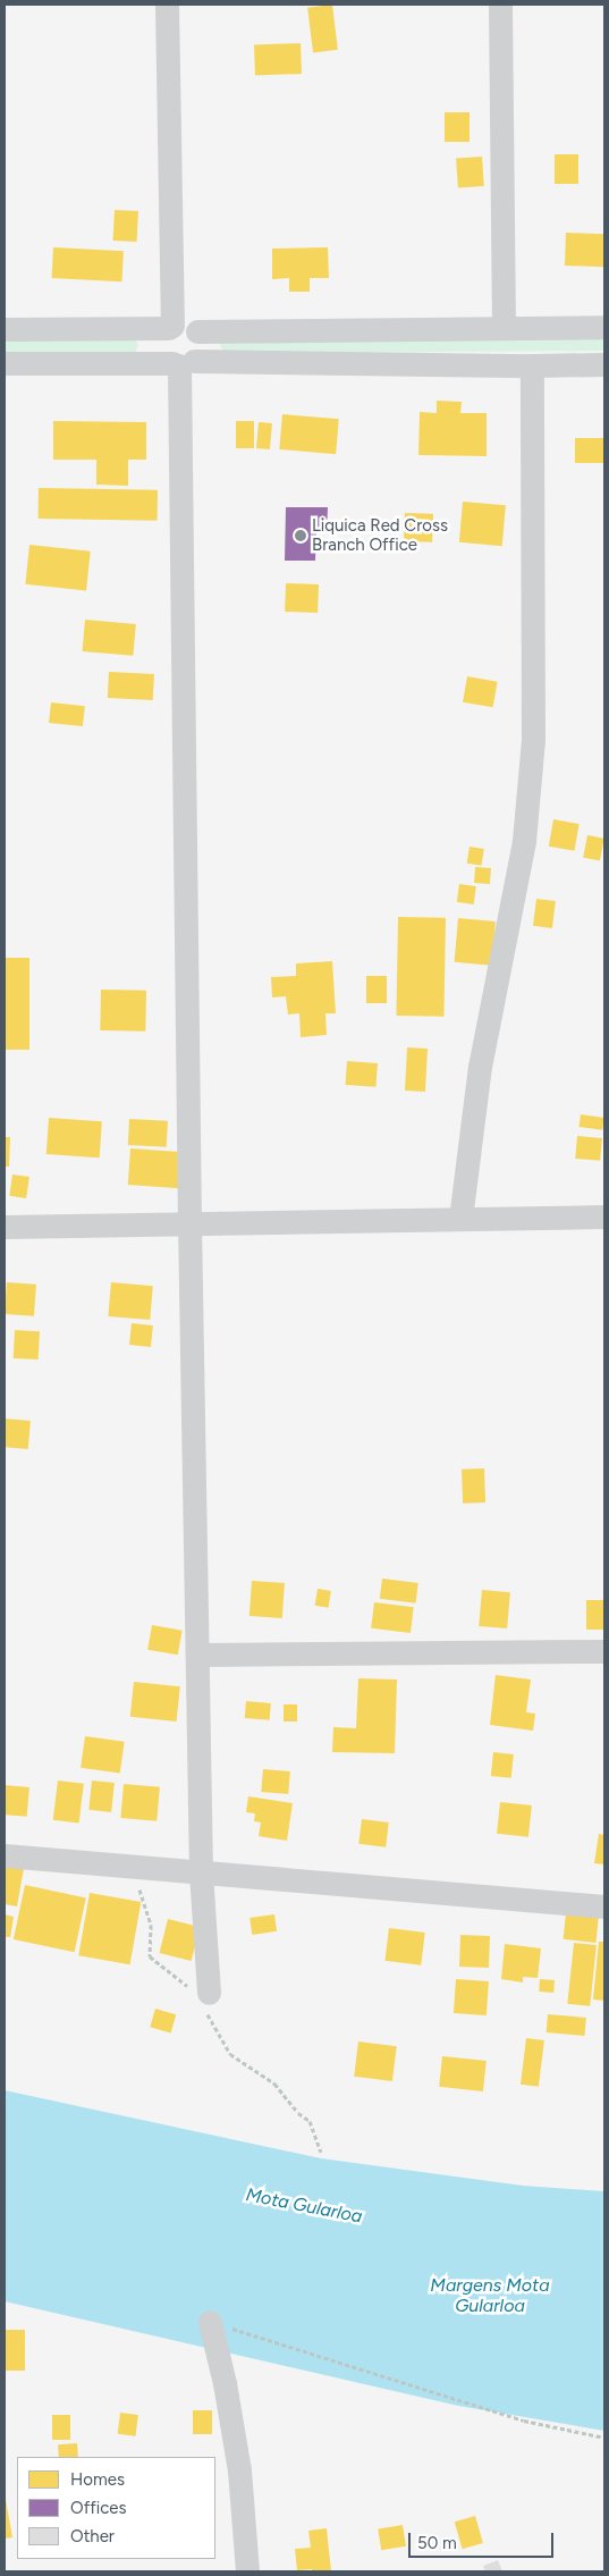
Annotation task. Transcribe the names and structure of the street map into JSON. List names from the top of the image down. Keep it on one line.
{"water":["Mota Gularloa","Margens Mota Gularloa"],"places":["Liquica Red Cross Branch Office"],"legend":["Homes","Offices","Other"],"scale_bar":"50 m"}
